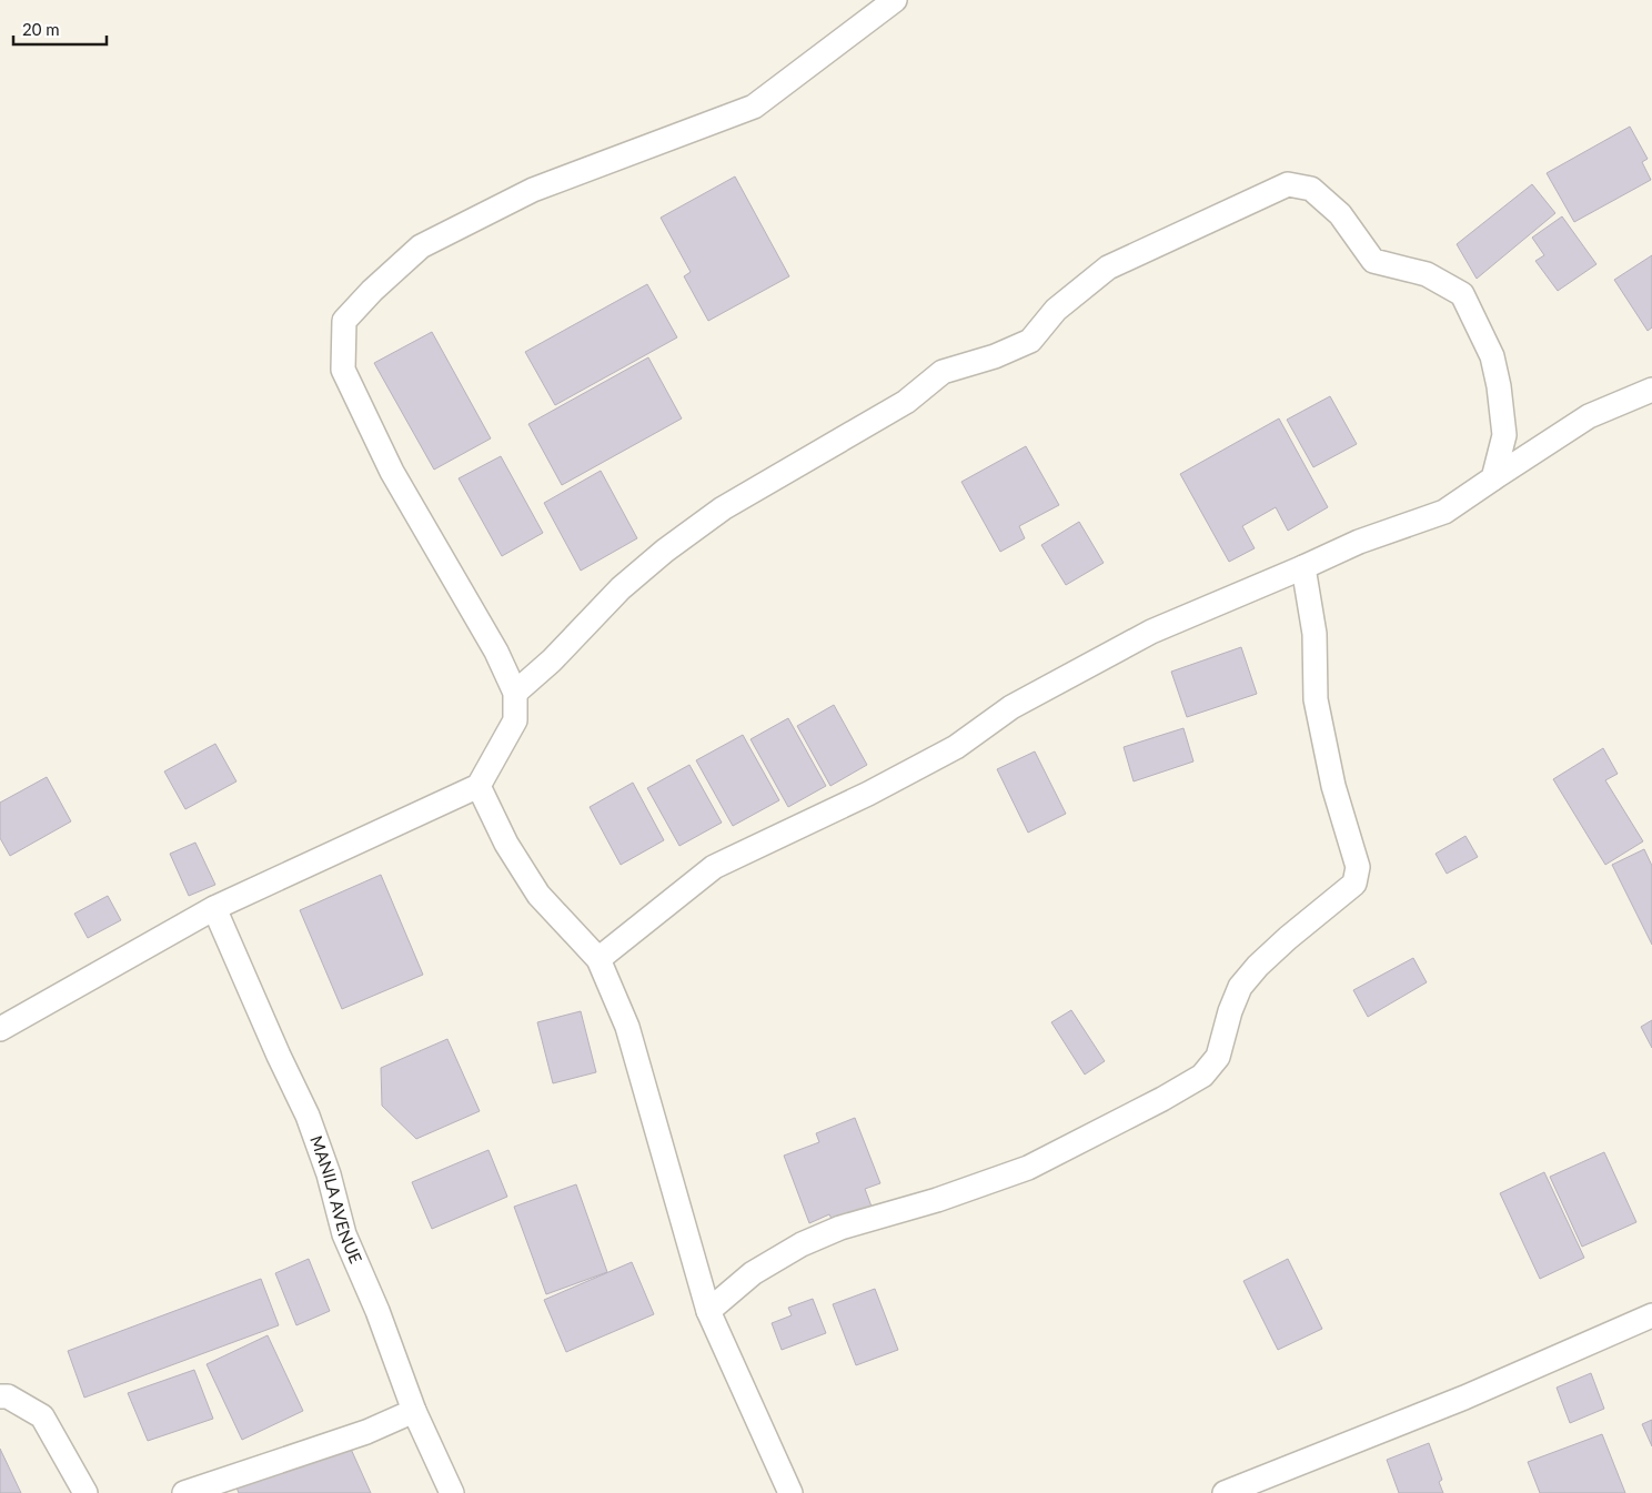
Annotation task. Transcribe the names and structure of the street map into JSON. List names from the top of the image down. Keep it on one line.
{"streets":{"street":["MANILA AVENUE"]},"scale_bar":"20 m"}
